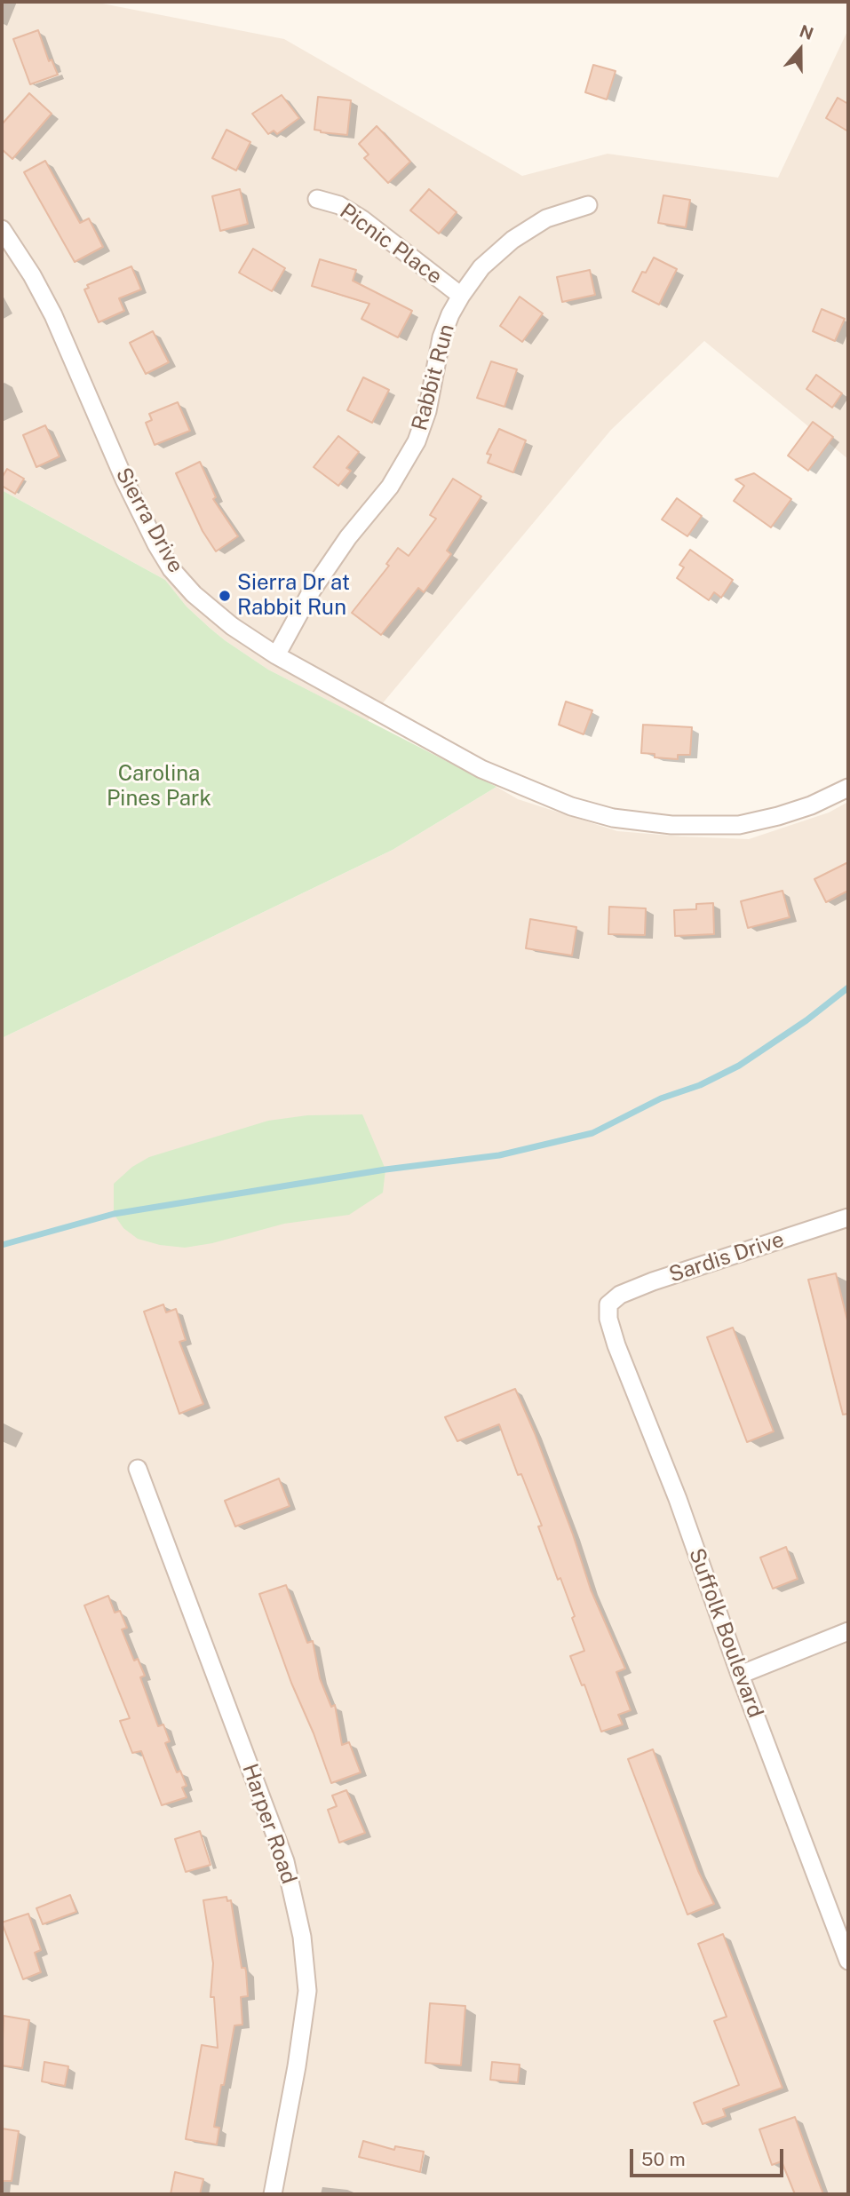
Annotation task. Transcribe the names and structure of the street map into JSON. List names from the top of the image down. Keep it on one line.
{"streets":{"street":["Picnic Place","Rabbit Run","Sierra Drive","Sardis Drive","Suffolk Boulevard","Harper Road"]},"crossings":[["Picnic Place","Rabbit Run"],["Rabbit Run","Sierra Drive"],["Sardis Drive","Suffolk Boulevard"]],"parks":["Carolina Pines Park"],"places":["Sierra Dr at Rabbit Run"],"scale_bar":"50 m","north":"top"}
